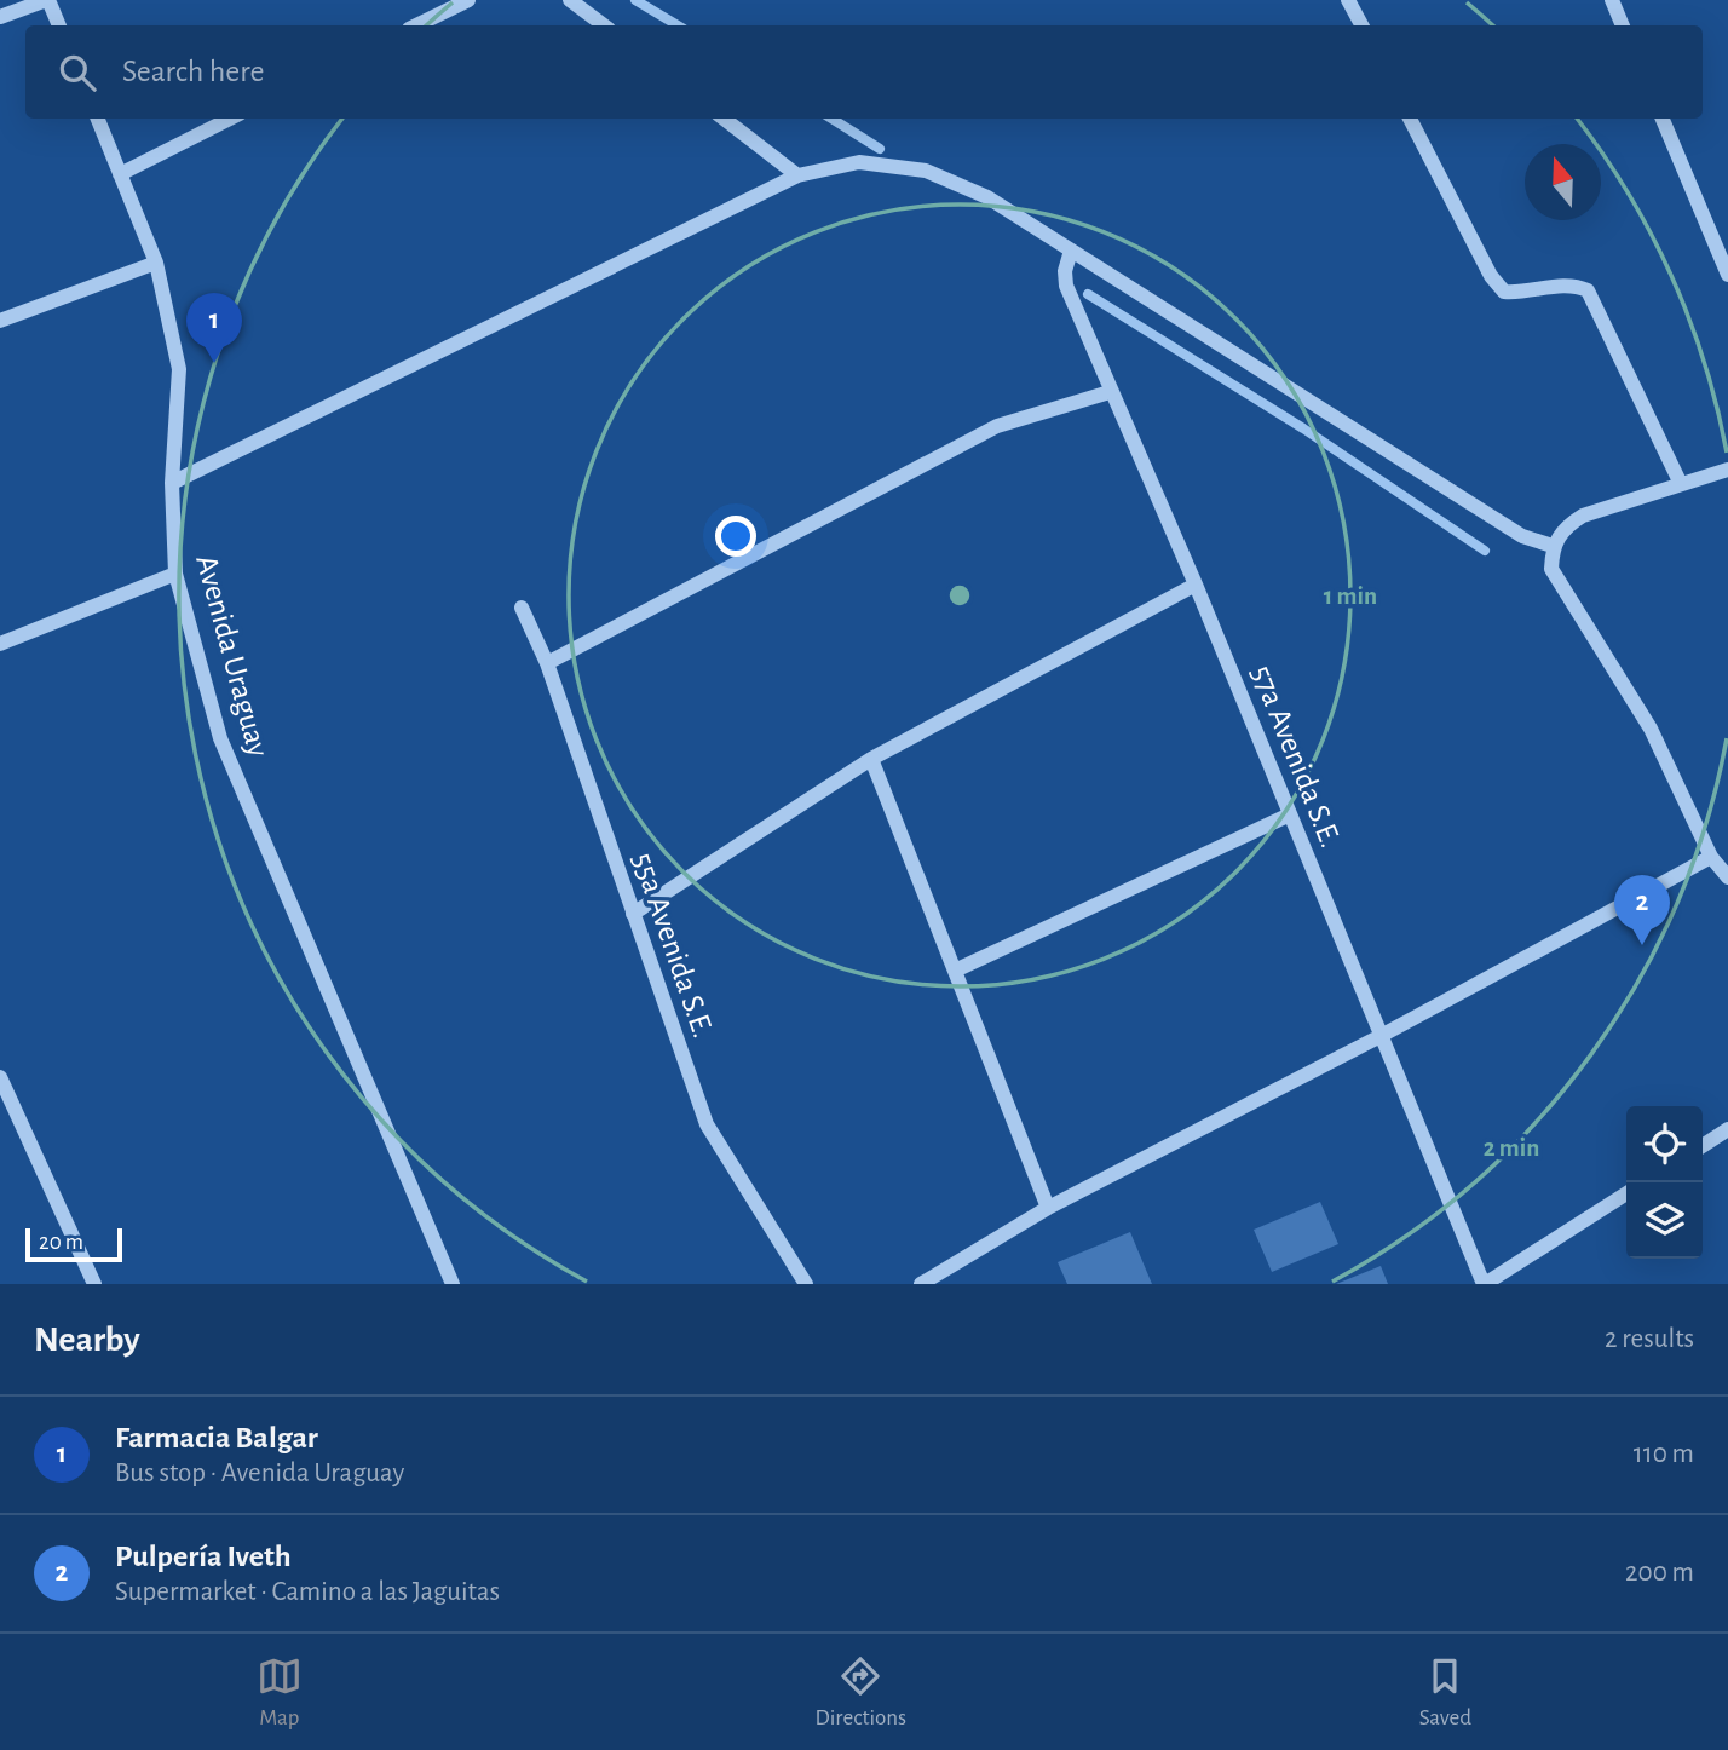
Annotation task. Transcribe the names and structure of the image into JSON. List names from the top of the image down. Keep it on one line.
{"streets":{"street":["Avenida Uraguay","57a Avenida S.E.","55a Avenida S.E."]},"scale_bar":"20 m","north":"top","page":{"search":"Search here","pins":["1","2"],"scale":"20 m","heading":["Nearby","2 results"],"list":[{"mark":"1","name":"Farmacia Balgar","note":"Bus stop · Avenida Uraguay","value":"110 m"},{"mark":"2","name":"Pulpería Iveth","note":"Supermarket · Camino a las Jaguitas","value":"200 m"}],"nav":["Map","Directions","Saved"]},"rings":["1 min","2 min"]}
